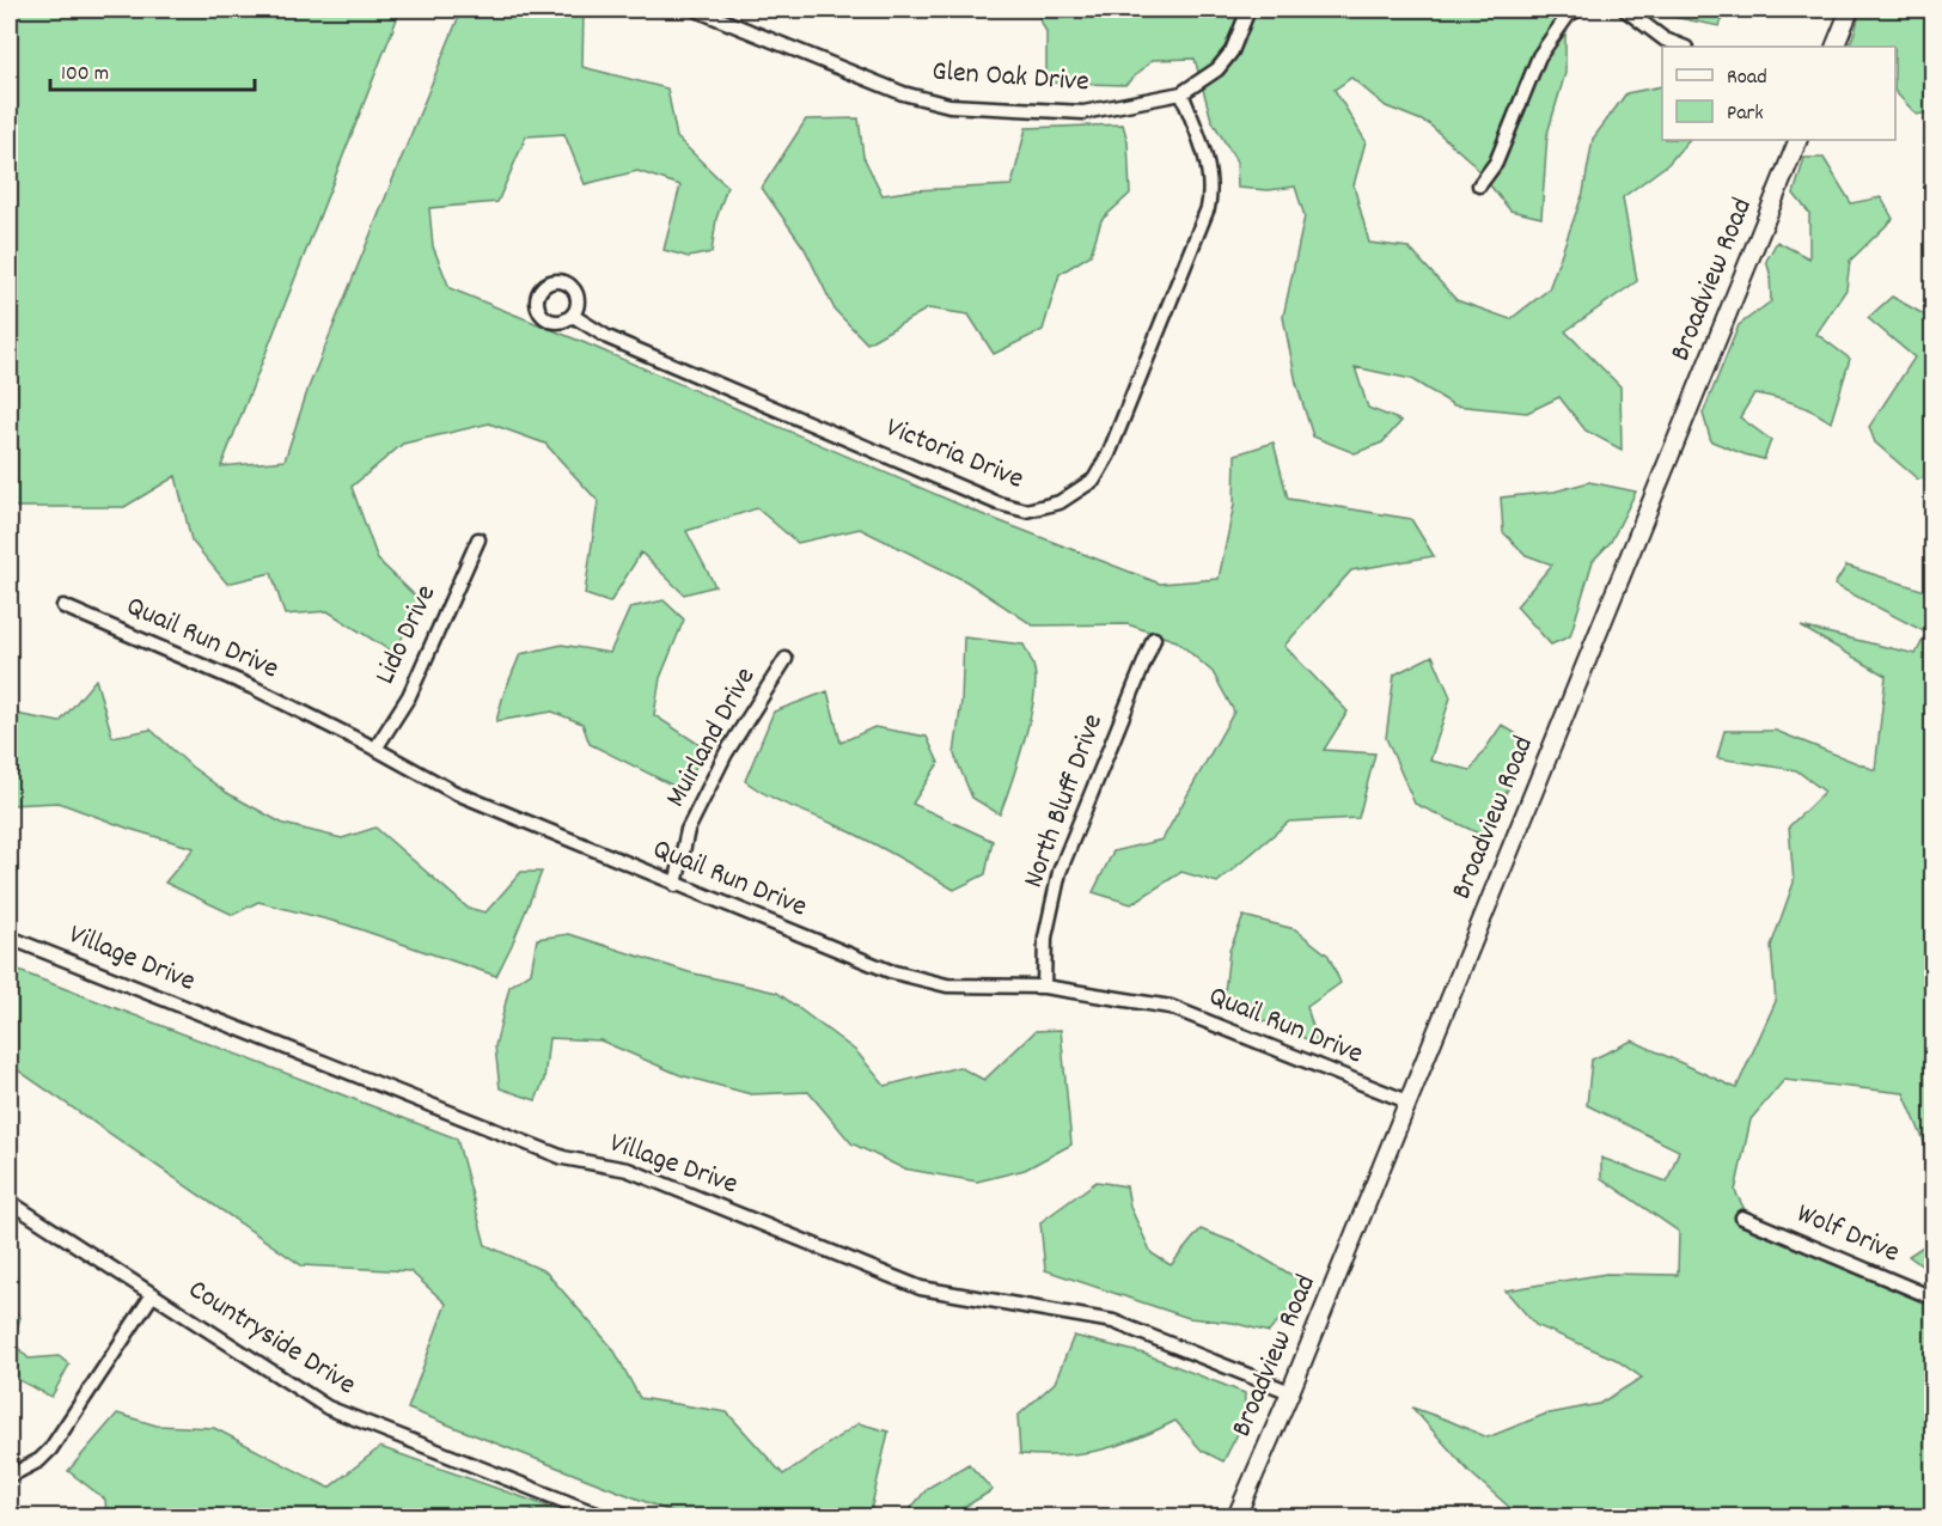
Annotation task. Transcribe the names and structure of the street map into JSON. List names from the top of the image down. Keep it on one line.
{"streets":{"main road":["Broadview Road"],"street":["Glen Oak Drive","Victoria Drive","Lido Drive","Quail Run Drive","Muirland Drive","North Bluff Drive","Village Drive","Wolf Drive","Countryside Drive"]},"crossings":[["Glen Oak Drive","Victoria Drive"],["Broadview Road","Quail Run Drive"],["Broadview Road","Village Drive"],["Lido Drive","Quail Run Drive"],["Quail Run Drive","Muirland Drive"],["Quail Run Drive","North Bluff Drive"]],"legend":["Road","Park"],"scale_bar":"100 m"}
